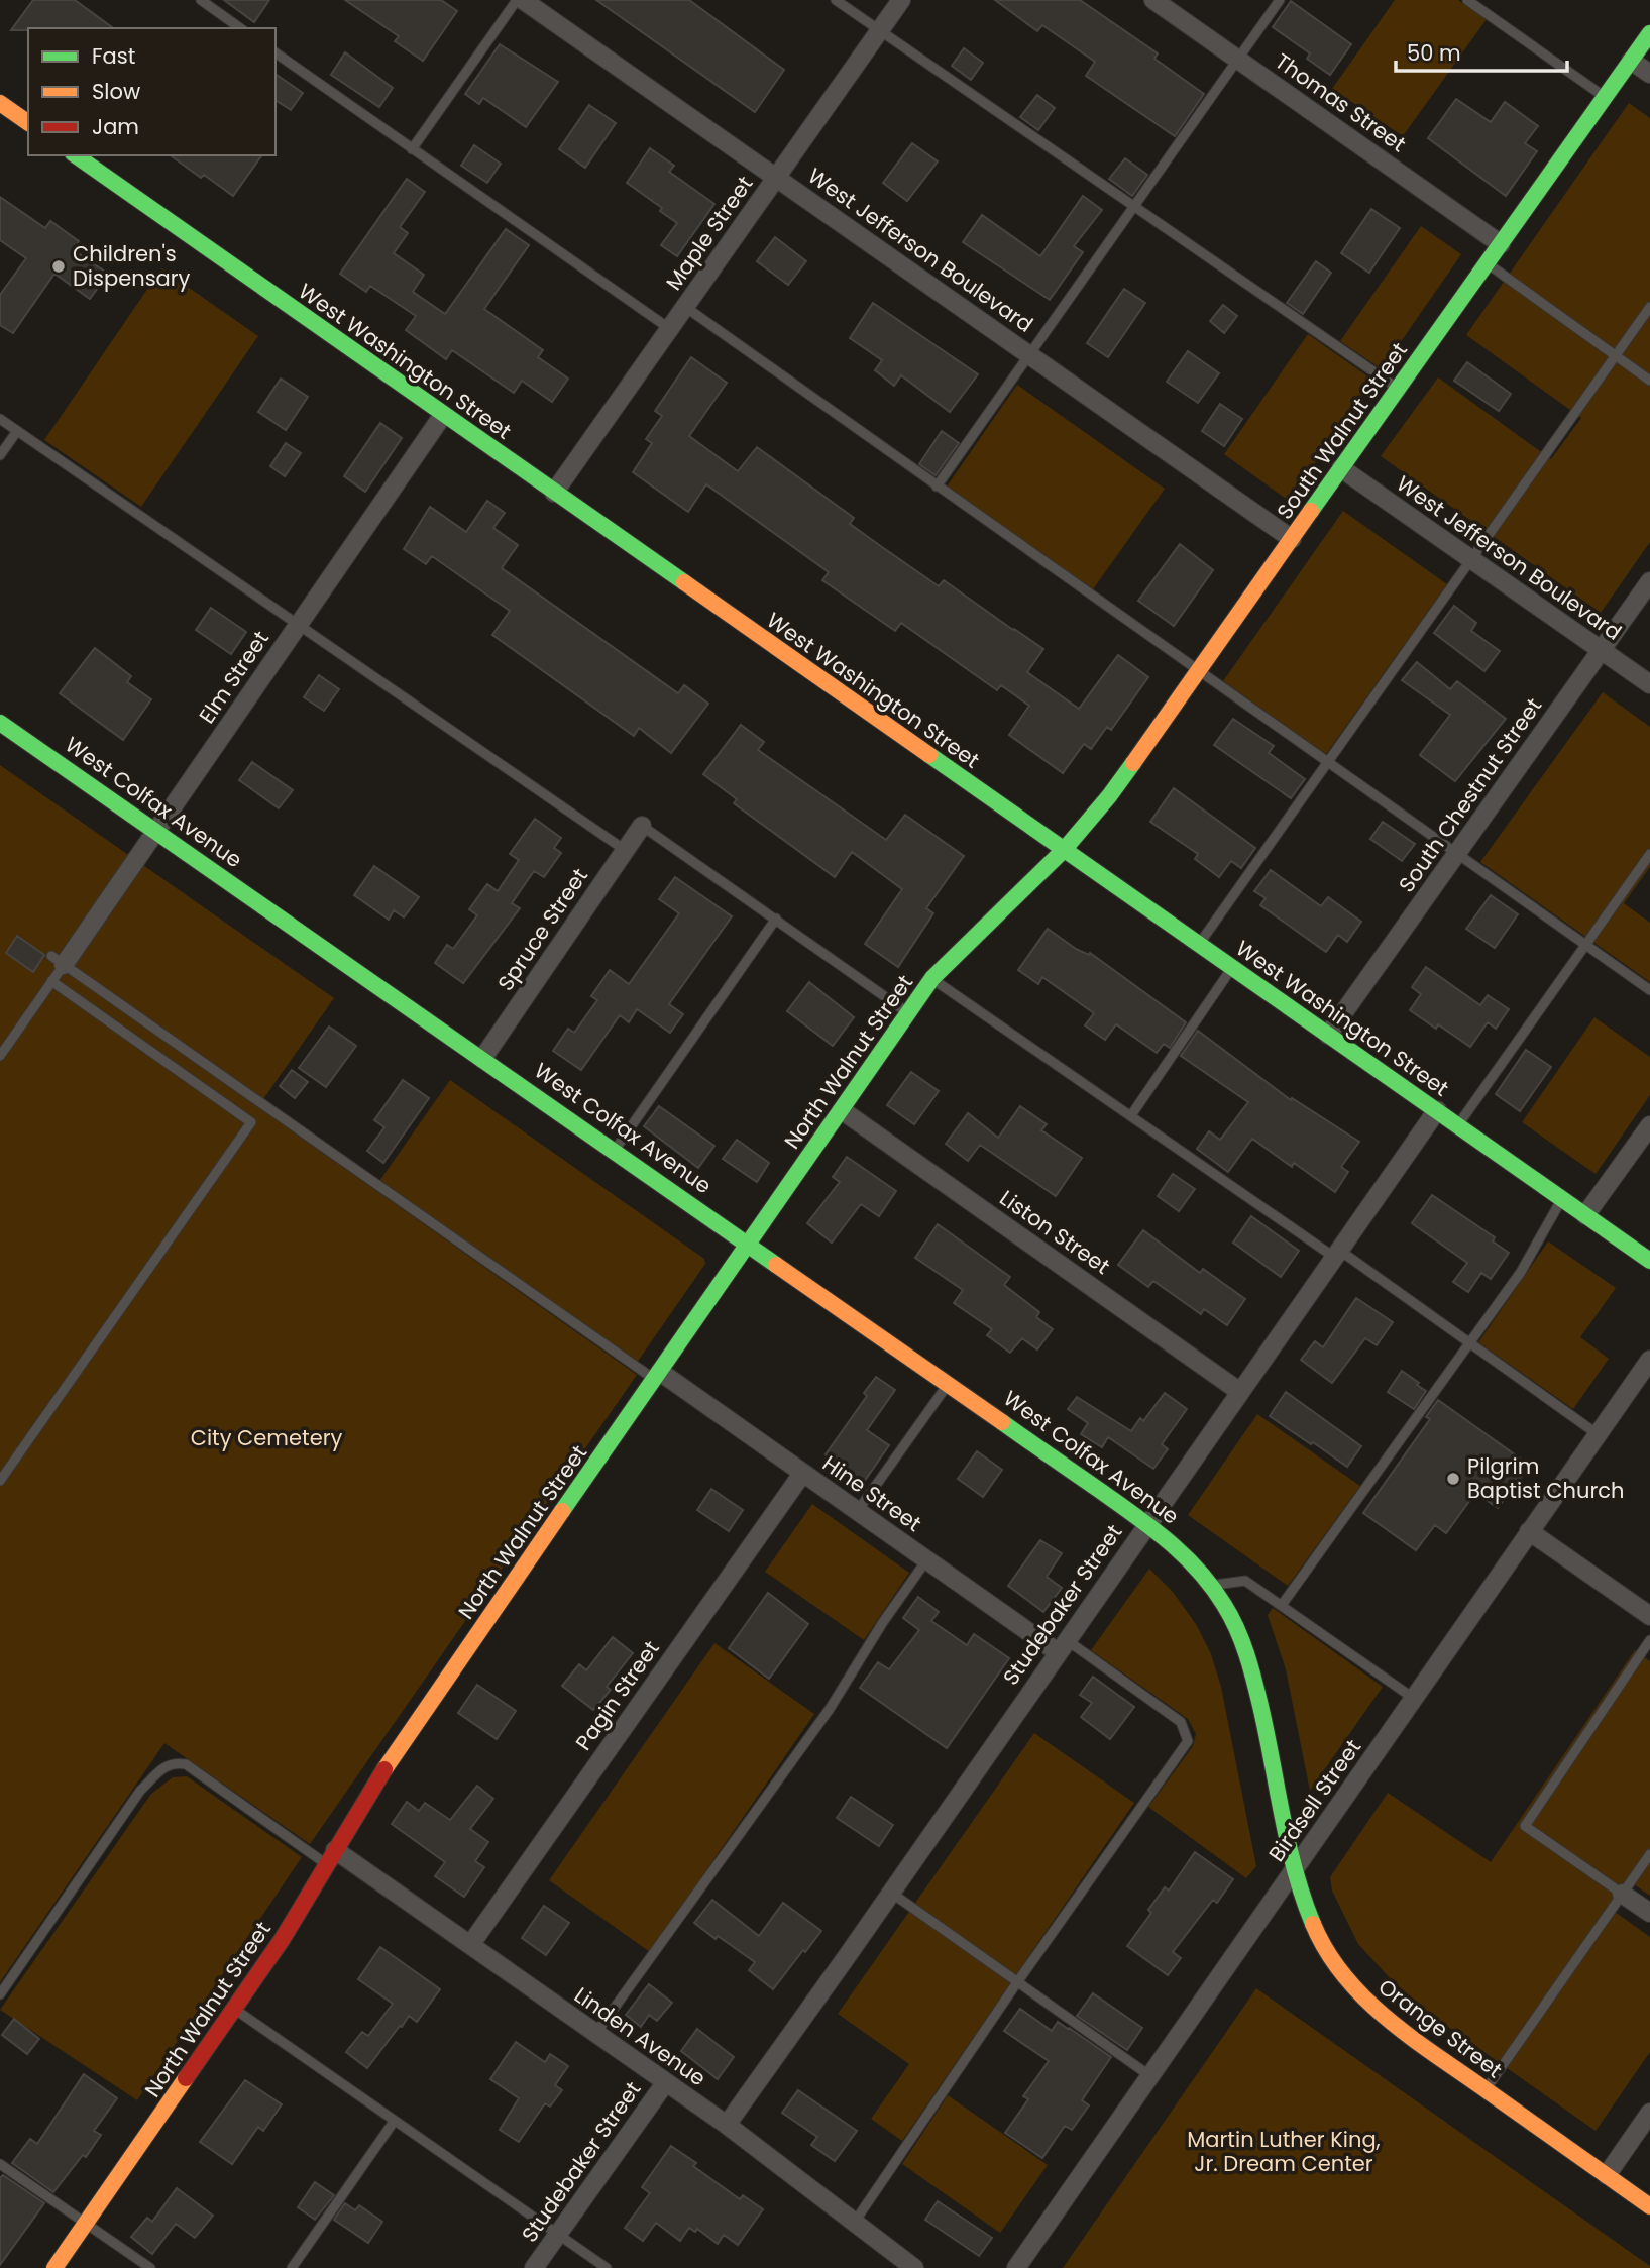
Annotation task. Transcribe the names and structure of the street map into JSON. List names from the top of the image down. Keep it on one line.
{"streets":{"street":["Thomas Street","Maple Street","West Jefferson Boulevard","West Washington Street","South Walnut Street","Elm Street","South Chestnut Street","West Colfax Avenue","Spruce Street","North Walnut Street","Liston Street","Hine Street","Studebaker Street","Pagin Street","Birdsell Street","Orange Street","Linden Avenue"]},"crossings":[["Thomas Street","South Walnut Street"],["Maple Street","West Jefferson Boulevard"],["Maple Street","West Washington Street"],["West Jefferson Boulevard","South Walnut Street"],["West Jefferson Boulevard","South Chestnut Street"],["West Washington Street","South Walnut Street"],["West Washington Street","Elm Street"],["West Washington Street","South Chestnut Street"],["West Washington Street","North Walnut Street"],["West Washington Street","Studebaker Street"],["South Walnut Street","North Walnut Street"],["Elm Street","West Colfax Avenue"],["West Colfax Avenue","Spruce Street"],["West Colfax Avenue","North Walnut Street"],["West Colfax Avenue","Studebaker Street"],["West Colfax Avenue","Orange Street"],["North Walnut Street","Liston Street"],["North Walnut Street","Hine Street"],["North Walnut Street","Linden Avenue"],["Liston Street","Studebaker Street"],["Hine Street","Studebaker Street"],["Hine Street","Pagin Street"],["Studebaker Street","Linden Avenue"],["Pagin Street","Linden Avenue"],["Birdsell Street","Orange Street"]],"parks":["City Cemetery","Martin Luther King, Jr. Dream Center"],"places":["Children's Dispensary","Pilgrim Baptist Church"],"legend":["Fast","Slow","Jam"],"scale_bar":"50 m"}
